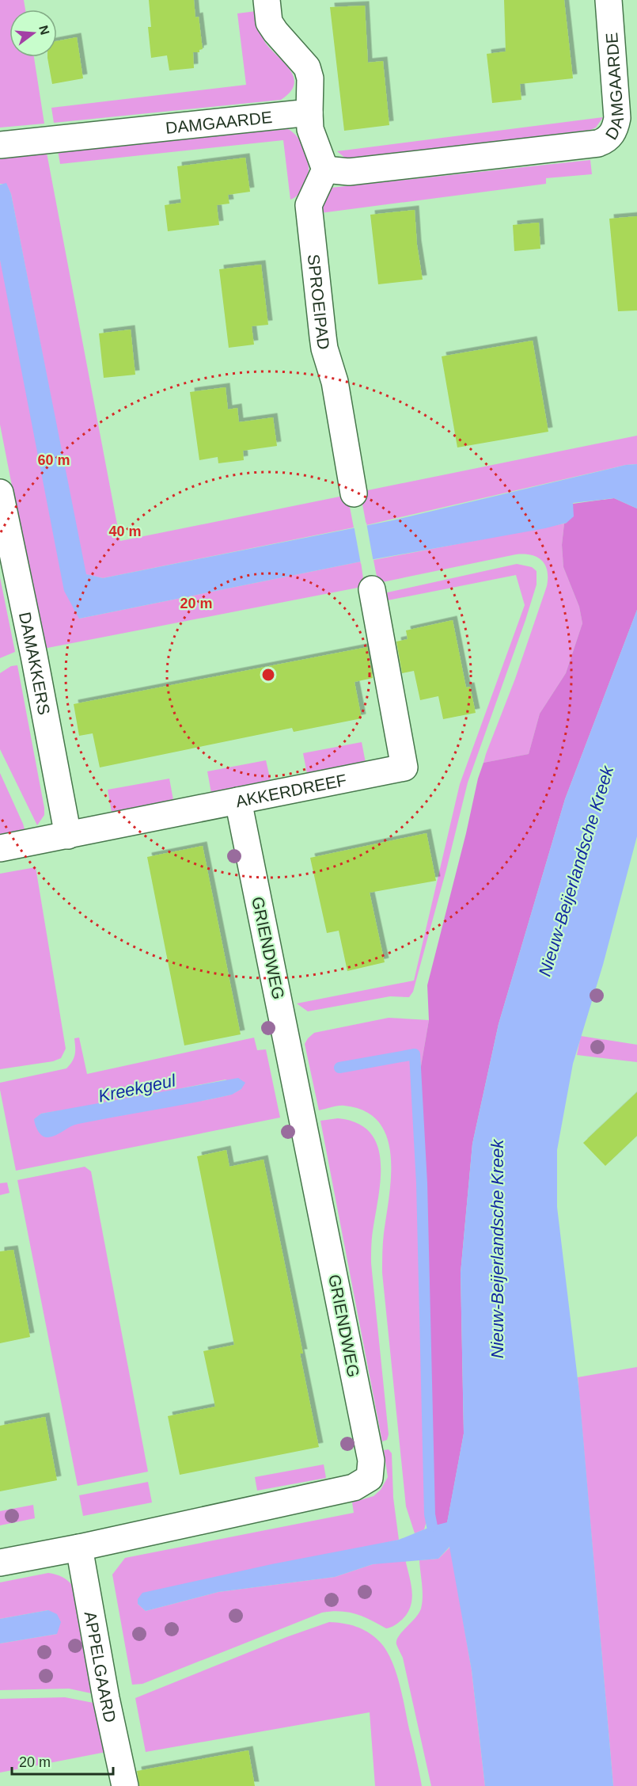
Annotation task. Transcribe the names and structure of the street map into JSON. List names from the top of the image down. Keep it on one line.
{"streets":{"street":["DAMGAARDE","SPROEIPAD","DAMAKKERS","AKKERDREEF","GRIENDWEG","APPELGAARD"]},"crossings":[["DAMGAARDE","SPROEIPAD"],["DAMAKKERS","AKKERDREEF"],["AKKERDREEF","GRIENDWEG"],["GRIENDWEG","APPELGAARD"]],"water":["Nieuw-Beijerlandsche Kreek","Kreekgeul"],"scale_bar":"20 m","north":"right","rings":["60 m","40 m","20 m"]}
